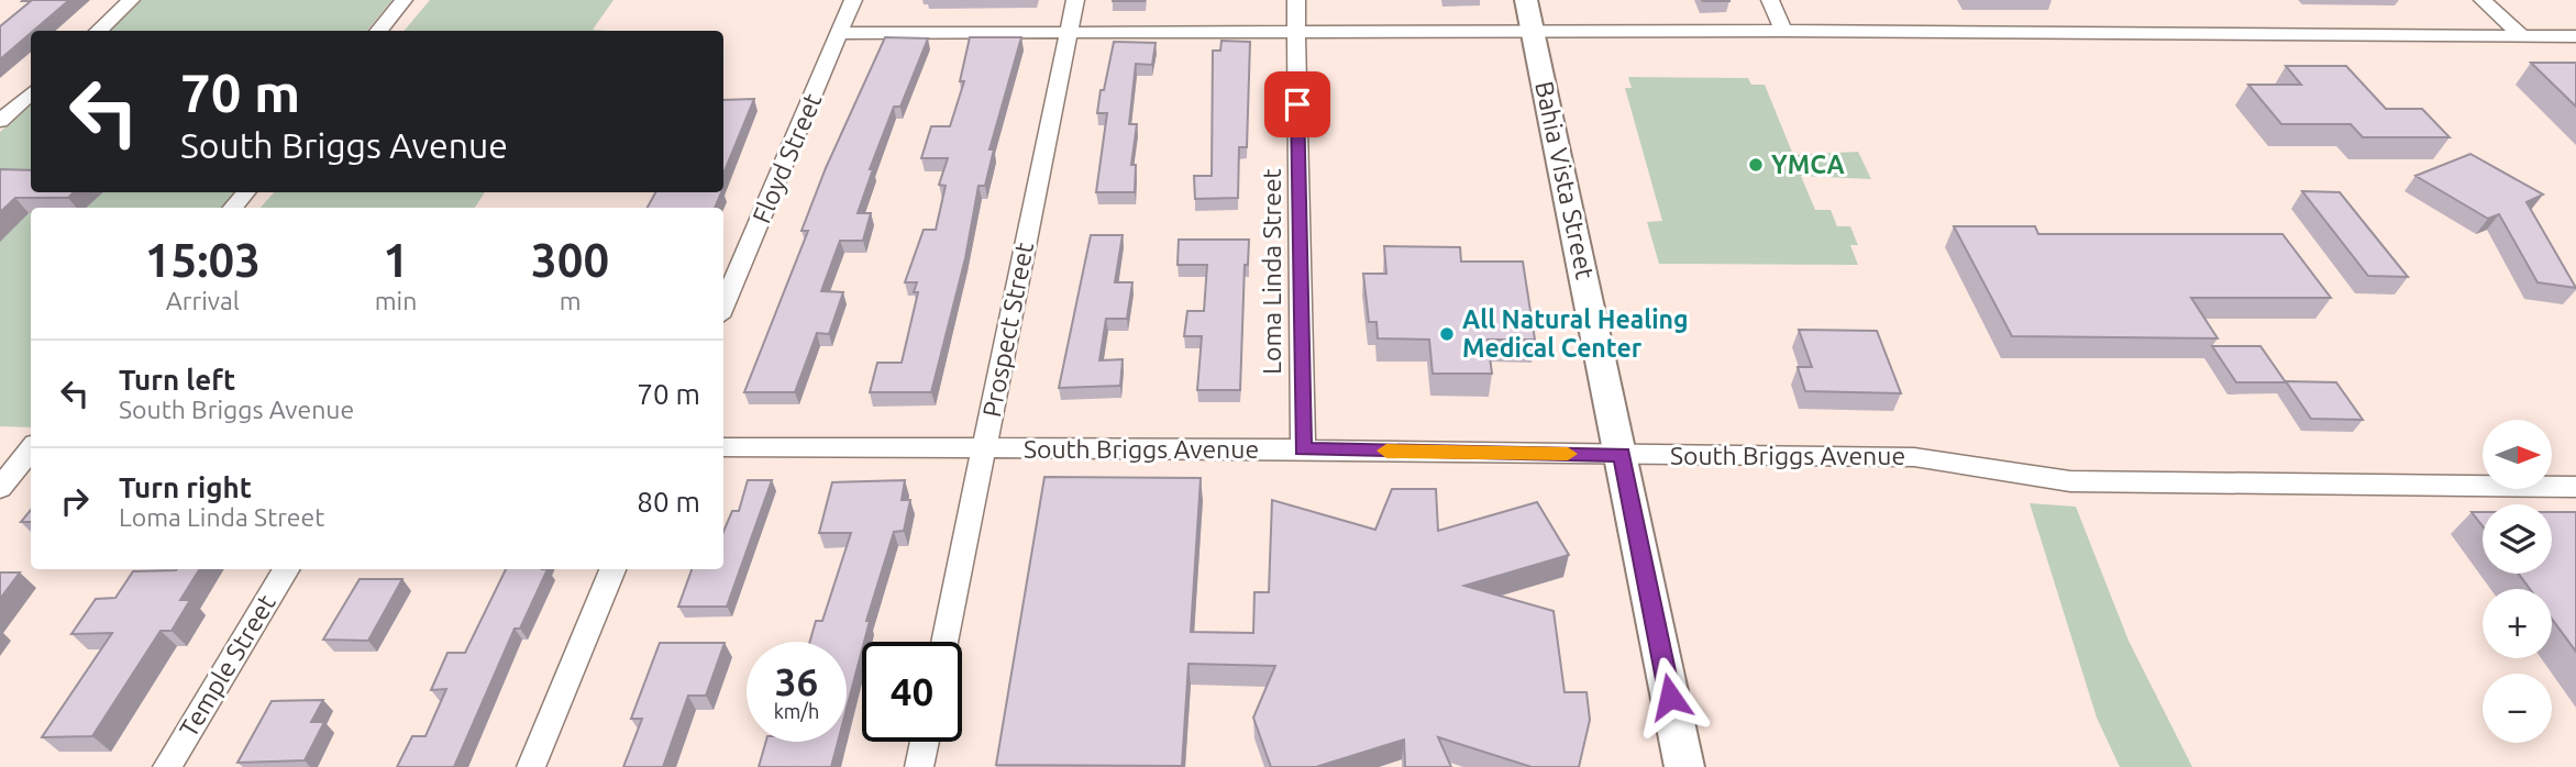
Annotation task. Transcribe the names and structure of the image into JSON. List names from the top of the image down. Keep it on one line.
{"streets":{"street":["Floyd Street","Bahia Vista Street","Loma Linda Street","Prospect Street","South Briggs Avenue","Temple Street"]},"crossings":[["Bahia Vista Street","South Briggs Avenue"],["Loma Linda Street","South Briggs Avenue"],["Prospect Street","South Briggs Avenue"]],"places":["YMCA","All Natural Healing Medical Center"],"north":"right","page":{"turn":["70 m","South Briggs Avenue"],"eta":["15:03","Arrival","1","min","300","m"],"list":[{"name":"Turn left","note":"South Briggs Avenue","value":"70 m"},{"name":"Turn right","note":"Loma Linda Street","value":"80 m"}],"map_buttons":["+","−"],"speed":"36 km/h","limit":"40"}}
